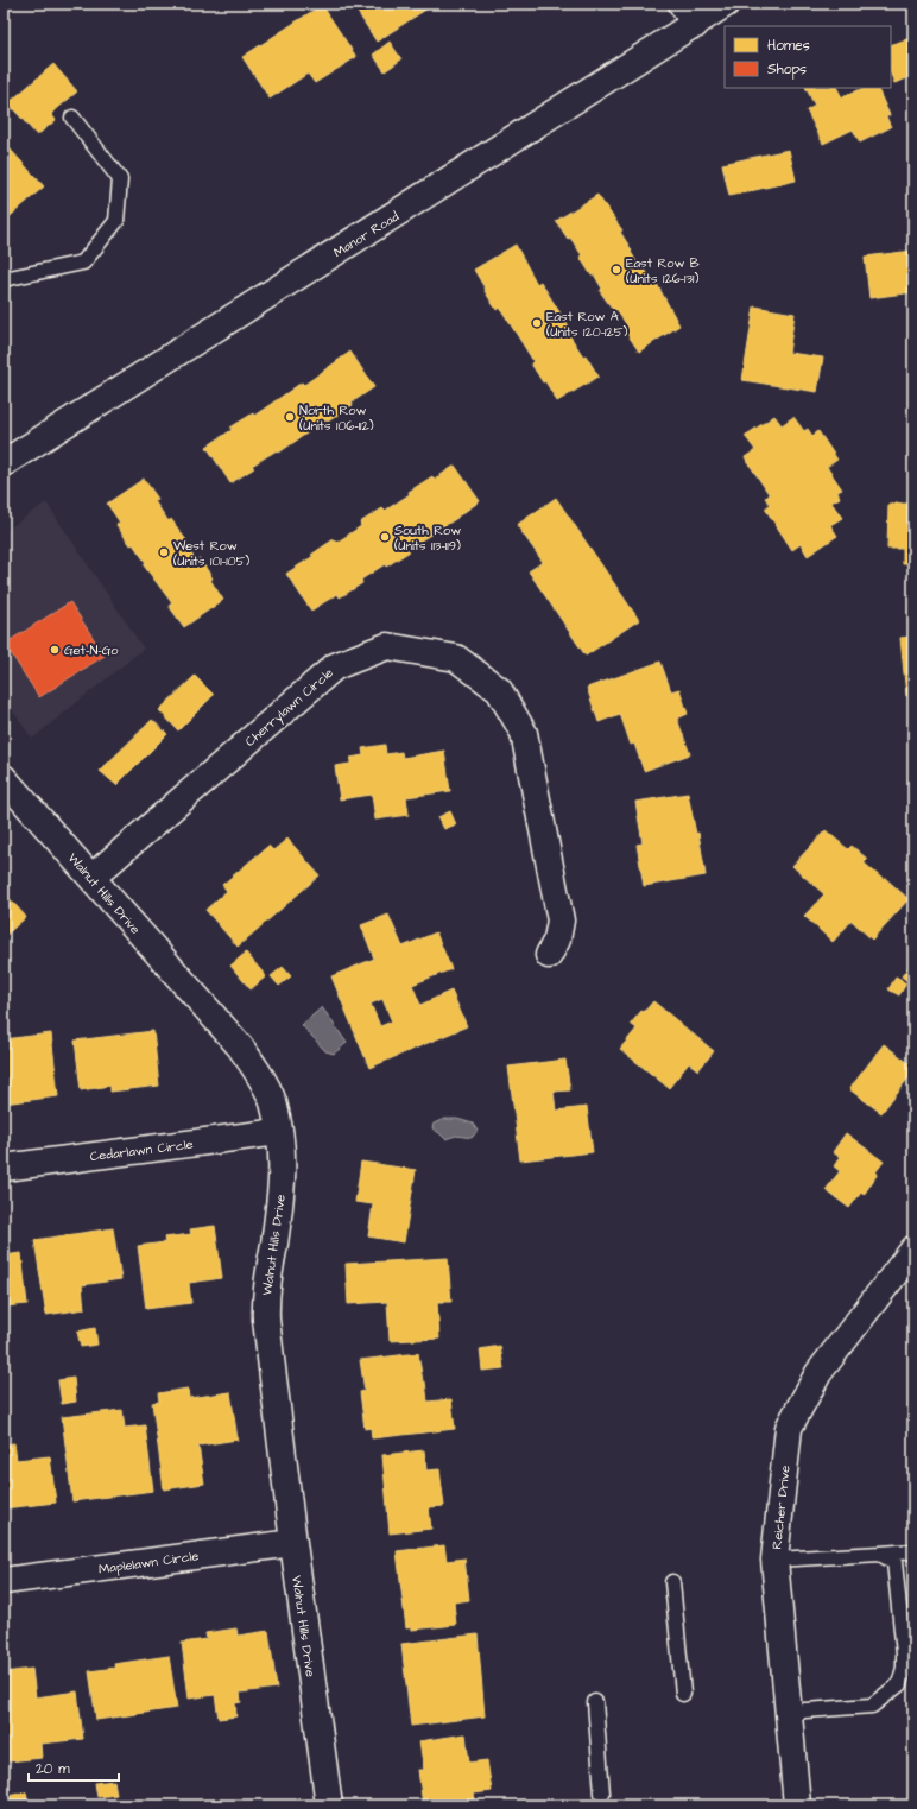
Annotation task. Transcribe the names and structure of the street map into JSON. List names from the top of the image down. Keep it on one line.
{"streets":{"street":["Manor Road","Cherrylawn Circle","Walnut Hills Drive","Cedarlawn Circle","Reicher Drive","Maplelawn Circle"]},"crossings":[["Cherrylawn Circle","Walnut Hills Drive"],["Walnut Hills Drive","Cedarlawn Circle"],["Walnut Hills Drive","Maplelawn Circle"]],"places":["East Row B (Units 126-131)","East Row A (Units 120-125)","North Row (Units 106-112)","South Row (Units 113-119)","West Row (Units 101-105)","Get-N-Go"],"legend":["Homes","Shops"],"scale_bar":"20 m"}
